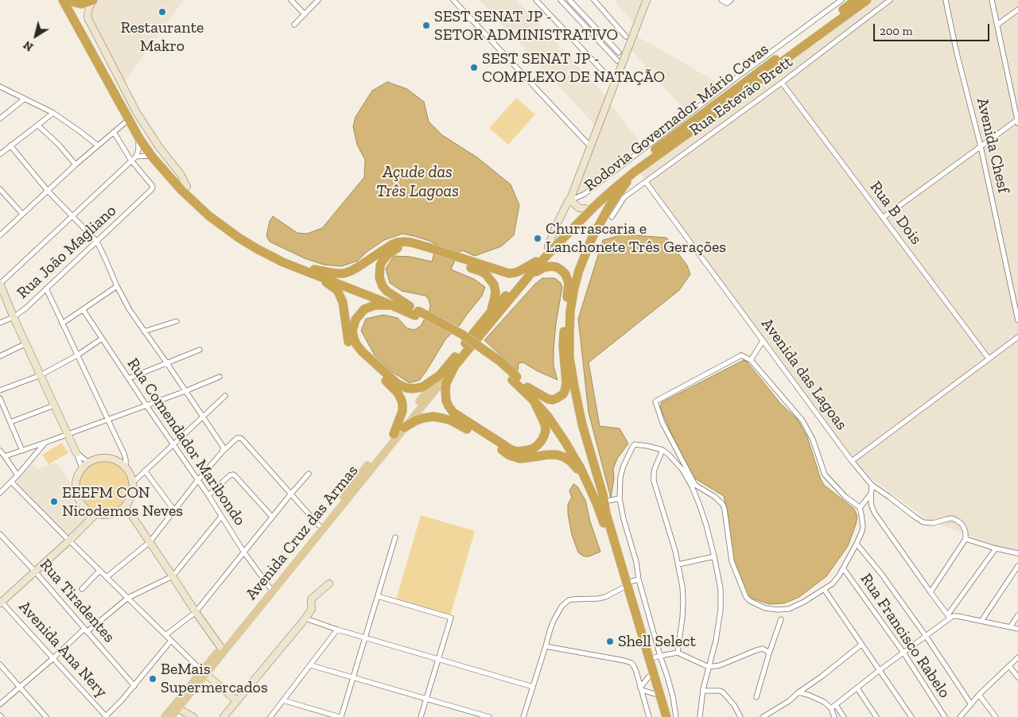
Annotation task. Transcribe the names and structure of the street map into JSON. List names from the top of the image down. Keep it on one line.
{"streets":{"highway":["Rodovia Governador Mário Covas"],"main road":["Avenida Cruz das Armas"],"street":["Rua Estevão Brett","Avenida Chesf","Rua B Dois","Rua João Magliano","Avenida das Lagoas","Rua Comendador Maribondo","Rua Tiradentes","Rua Francisco Rabelo","Avenida Ana Nery"]},"crossings":[["Rua Estevão Brett","Rua B Dois"],["Rua Estevão Brett","Avenida das Lagoas"],["Rodovia Governador Mário Covas","Avenida Cruz das Armas"],["Rua Comendador Maribondo","Avenida Cruz das Armas"]],"water":["Açude das Três Lagoas"],"places":["Restaurante Makro","SEST SENAT JP - SETOR ADMINISTRATIVO","SEST SENAT JP - COMPLEXO DE NATAÇÃO","Churrascaria e Lanchonete Três Gerações","EEEFM CON Nicodemos Neves","Shell Select","BeMais Supermercados"],"scale_bar":"200 m","north":"bottom left"}
